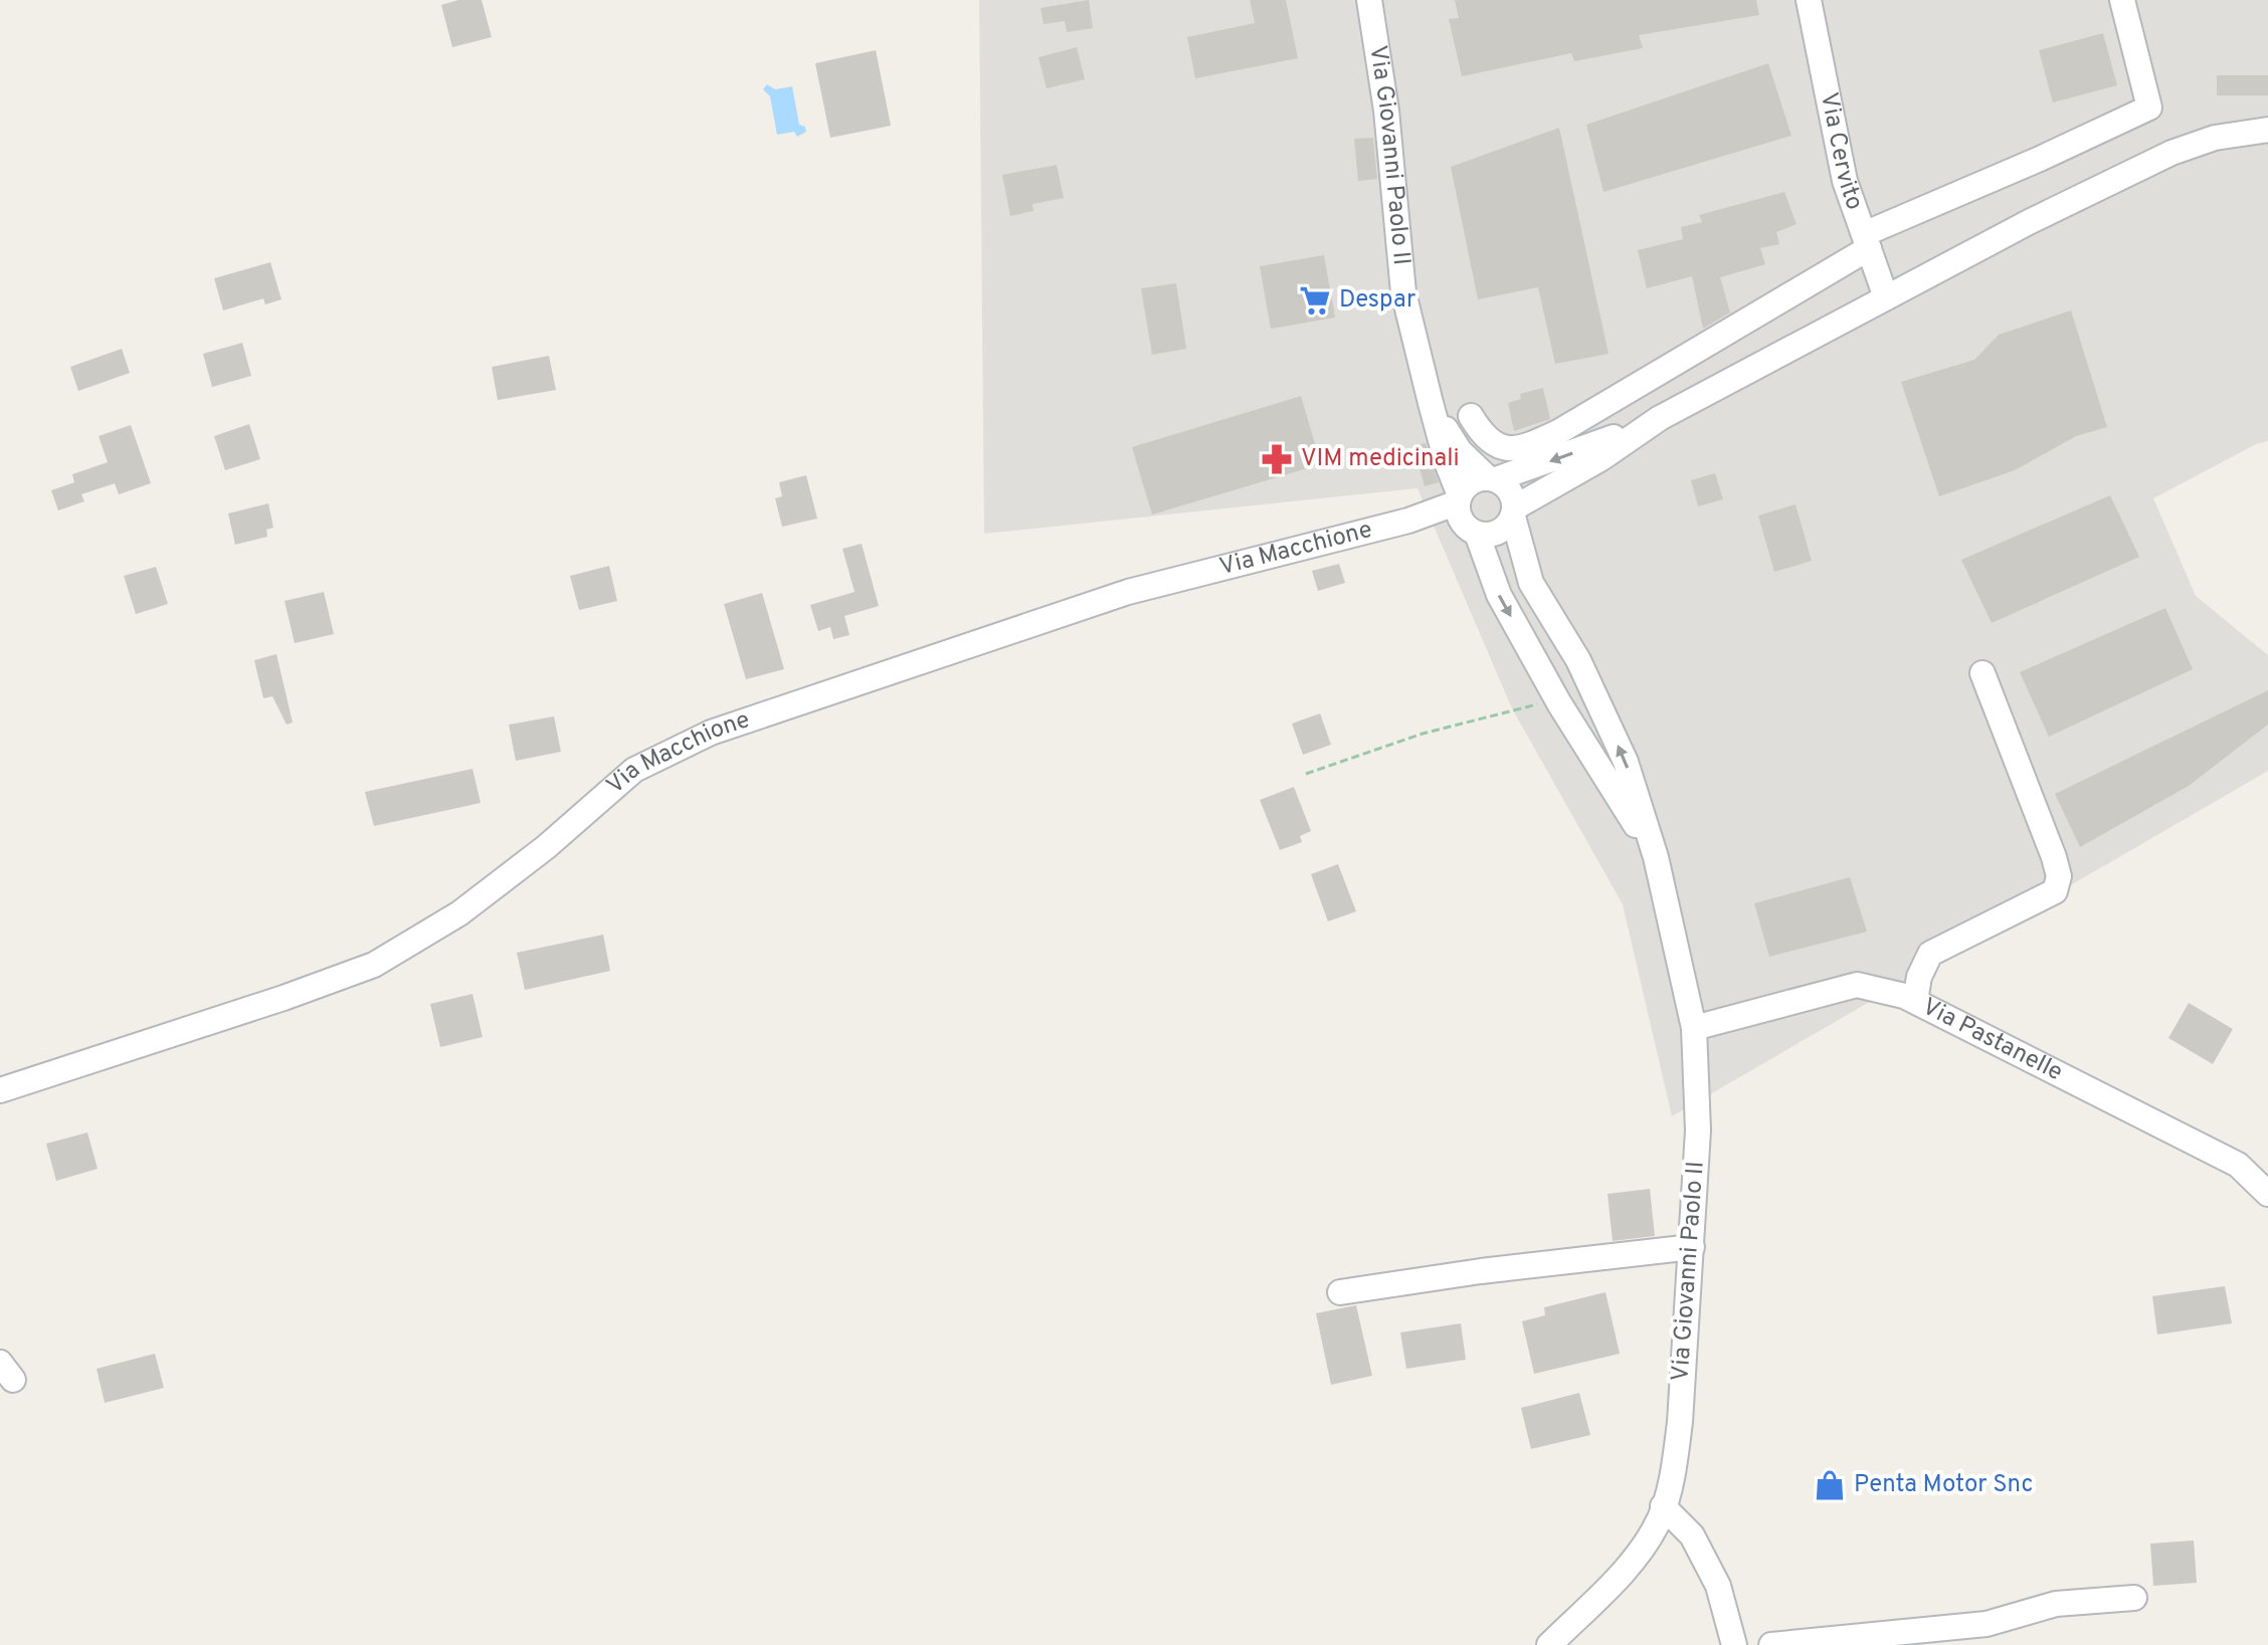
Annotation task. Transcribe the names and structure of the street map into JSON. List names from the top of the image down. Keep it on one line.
{"streets":{"street":["Via Cervito","Via Giovanni Paolo II","Via Macchione","Via Pastanelle"]},"crossings":[["Via Giovanni Paolo II","Via Macchione"],["Via Giovanni Paolo II","Via Pastanelle"]],"places":{"supermarket":["Despar"],"pharmacy":["VIM medicinali"],"shop":["Penta Motor Snc"]}}
